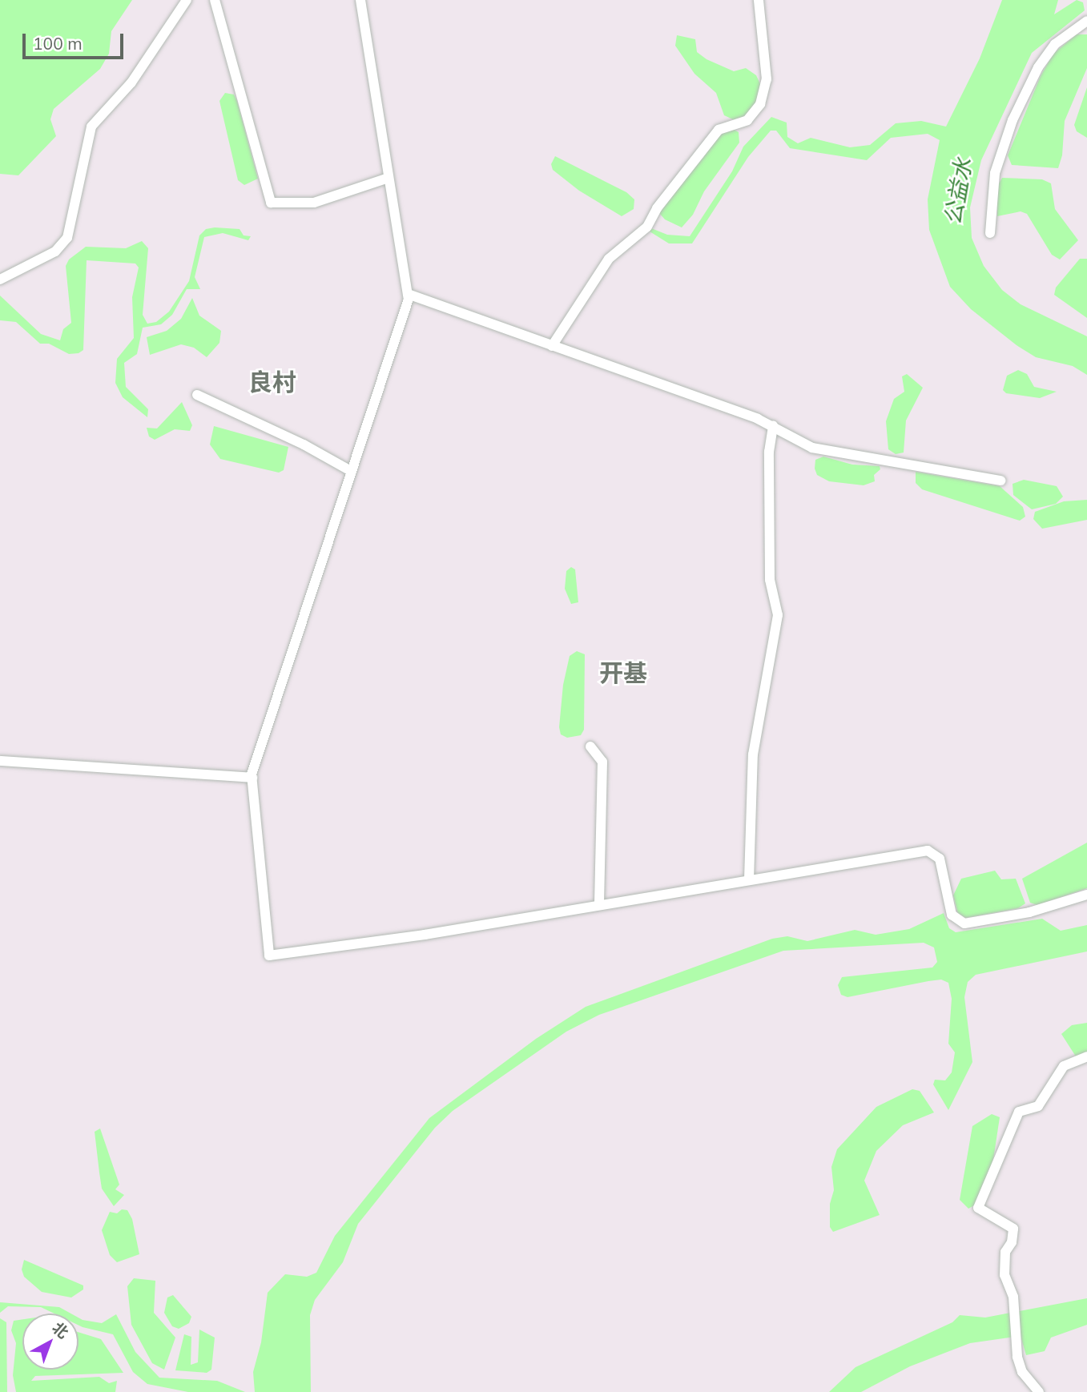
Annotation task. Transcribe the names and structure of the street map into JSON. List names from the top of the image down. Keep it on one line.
{"districts":["良村","开基"],"water":["公益水"],"scale_bar":"100 m","north":"top right"}
